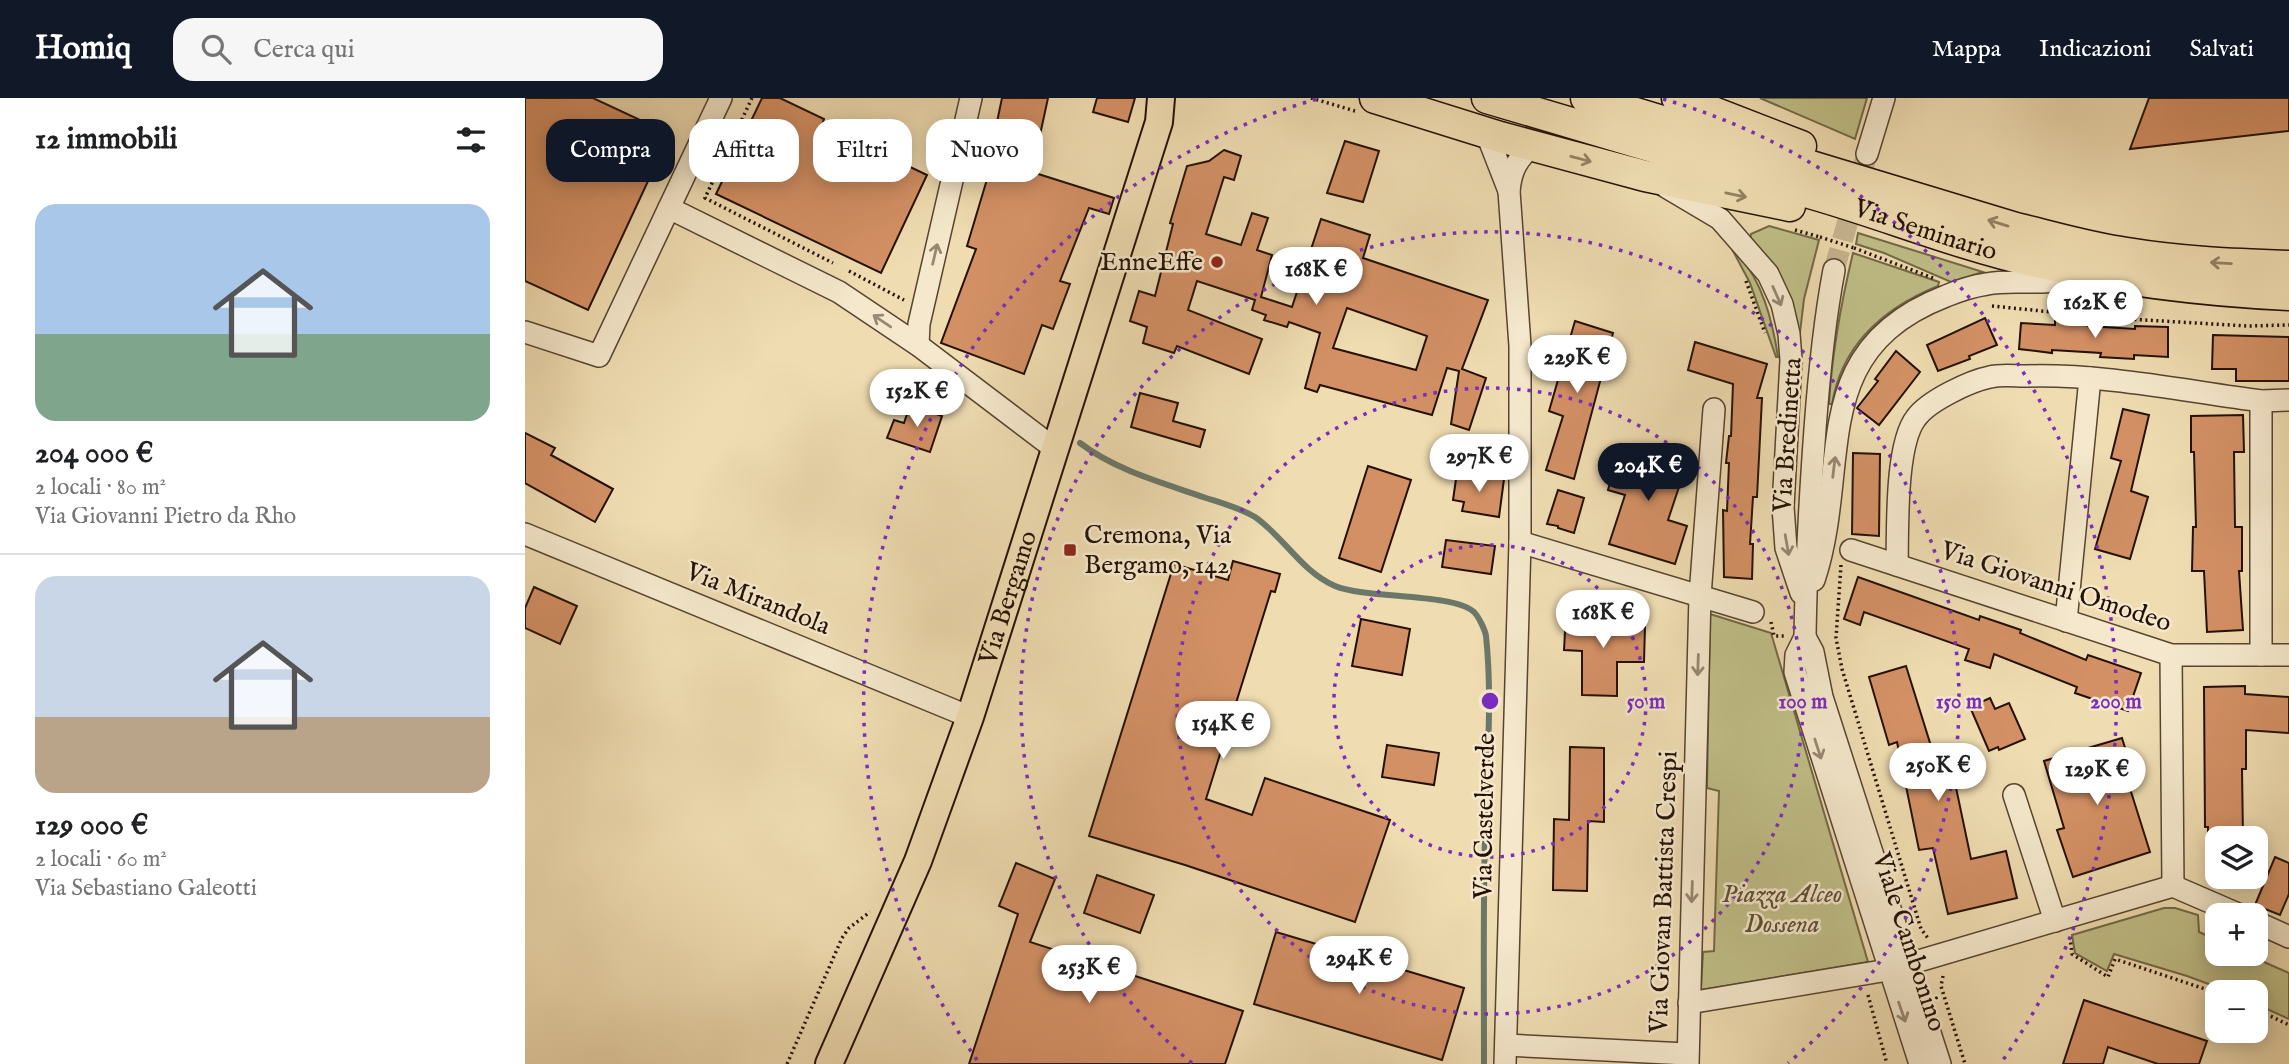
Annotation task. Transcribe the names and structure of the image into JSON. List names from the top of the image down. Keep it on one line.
{"streets":{"highway":["Via Seminario"],"main road":["Via Bergamo"],"street":["Via Bredinetta","Via Giovanni Omodeo","Via Mirandola","Via Castelverde","Via Giovan Battista Crespi","Viale Cambonino"]},"crossings":[["Via Bredinetta","Viale Cambonino"],["Via Bergamo","Via Mirandola"]],"one_way":["Via Giovan Battista Crespi"],"parks":["Piazza Alceo Dossena"],"places":{"other":["EnneEffe"],"transit":["Cremona, Via Bergamo, 142"]},"page":{"header":"Homiq","search":"Cerca qui","nav":["Mappa","Indicazioni","Salvati"],"heading":"12 immobili","chip":["Compra","Affitta","Filtri","Nuovo"],"list":[{"name":"204 000 €","note":"2 locali · 80 m² · Via Giovanni Pietro da Rho"},{"name":"129 000 €","note":"2 locali · 60 m² · Via Sebastiano Galeotti"}],"price":["168K €","162K €","229K €","152K €","297K €","204K €","168K €","154K €","250K €","129K €","294K €","253K €"],"map_buttons":["+","−"]},"rings":["50 m","100 m","150 m","200 m"]}
